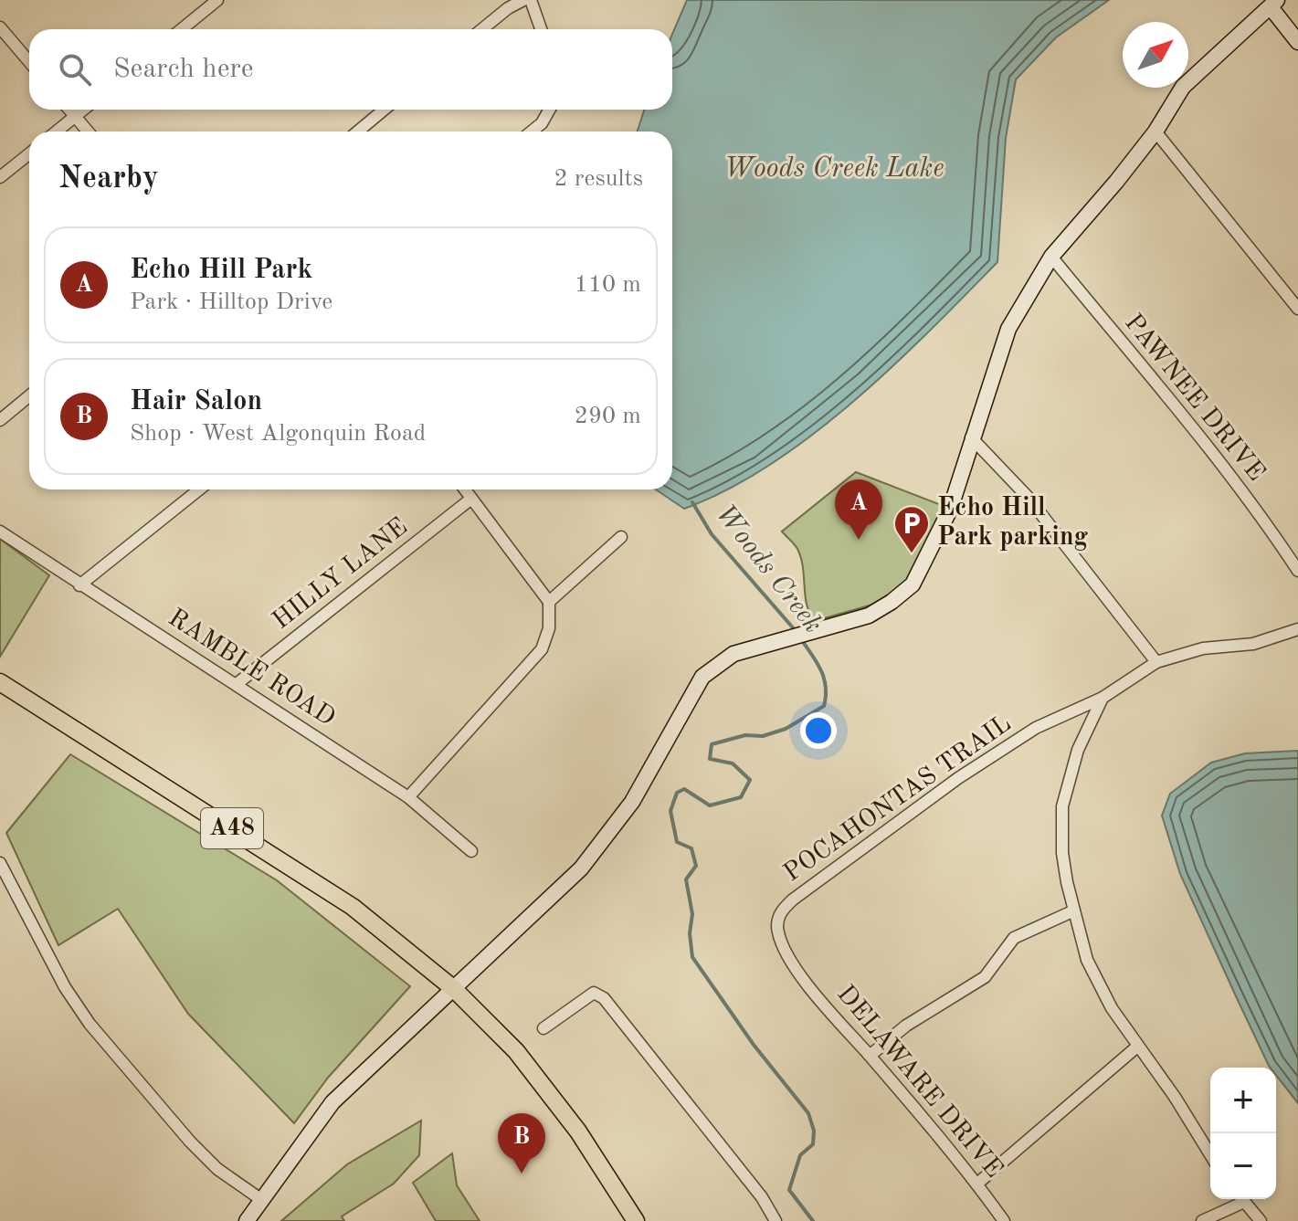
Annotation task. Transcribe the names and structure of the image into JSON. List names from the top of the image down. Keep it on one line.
{"streets":{"main road":["A48"],"street":["PAWNEE DRIVE","HILLY LANE","RAMBLE ROAD","POCAHONTAS TRAIL","DELAWARE DRIVE"]},"crossings":[["HILLY LANE","RAMBLE ROAD"],["POCAHONTAS TRAIL","DELAWARE DRIVE"]],"water":["Woods Creek Lake","Woods Creek"],"places":{"parking":["Echo Hill Park parking"]},"north":"top right","page":{"search":"Search here","heading":["Nearby","2 results"],"list":[{"mark":"A","name":"Echo Hill Park","note":"Park · Hilltop Drive","value":"110 m"},{"mark":"B","name":"Hair Salon","note":"Shop · West Algonquin Road","value":"290 m"}],"pins":["A","B"],"map_buttons":["+","−"]}}
